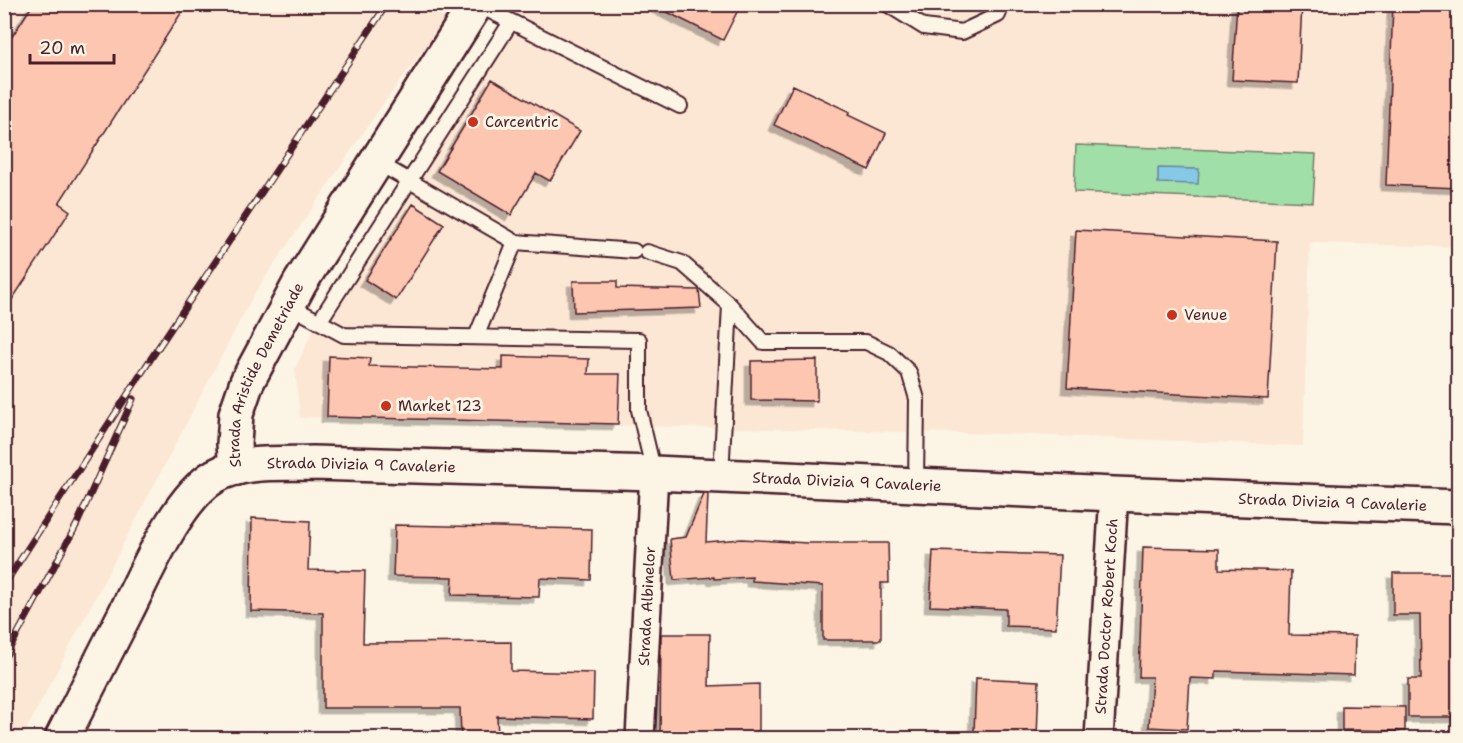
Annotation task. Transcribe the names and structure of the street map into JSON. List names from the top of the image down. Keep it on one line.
{"streets":{"main road":["Strada Aristide Demetriade","Strada Divizia 9 Cavalerie"],"street":["Strada Albinelor","Strada Doctor Robert Koch"]},"crossings":[["Strada Aristide Demetriade","Strada Divizia 9 Cavalerie"],["Strada Divizia 9 Cavalerie","Strada Albinelor"],["Strada Divizia 9 Cavalerie","Strada Doctor Robert Koch"]],"places":["Carcentric","Venue","Market 123"],"scale_bar":"20 m"}
